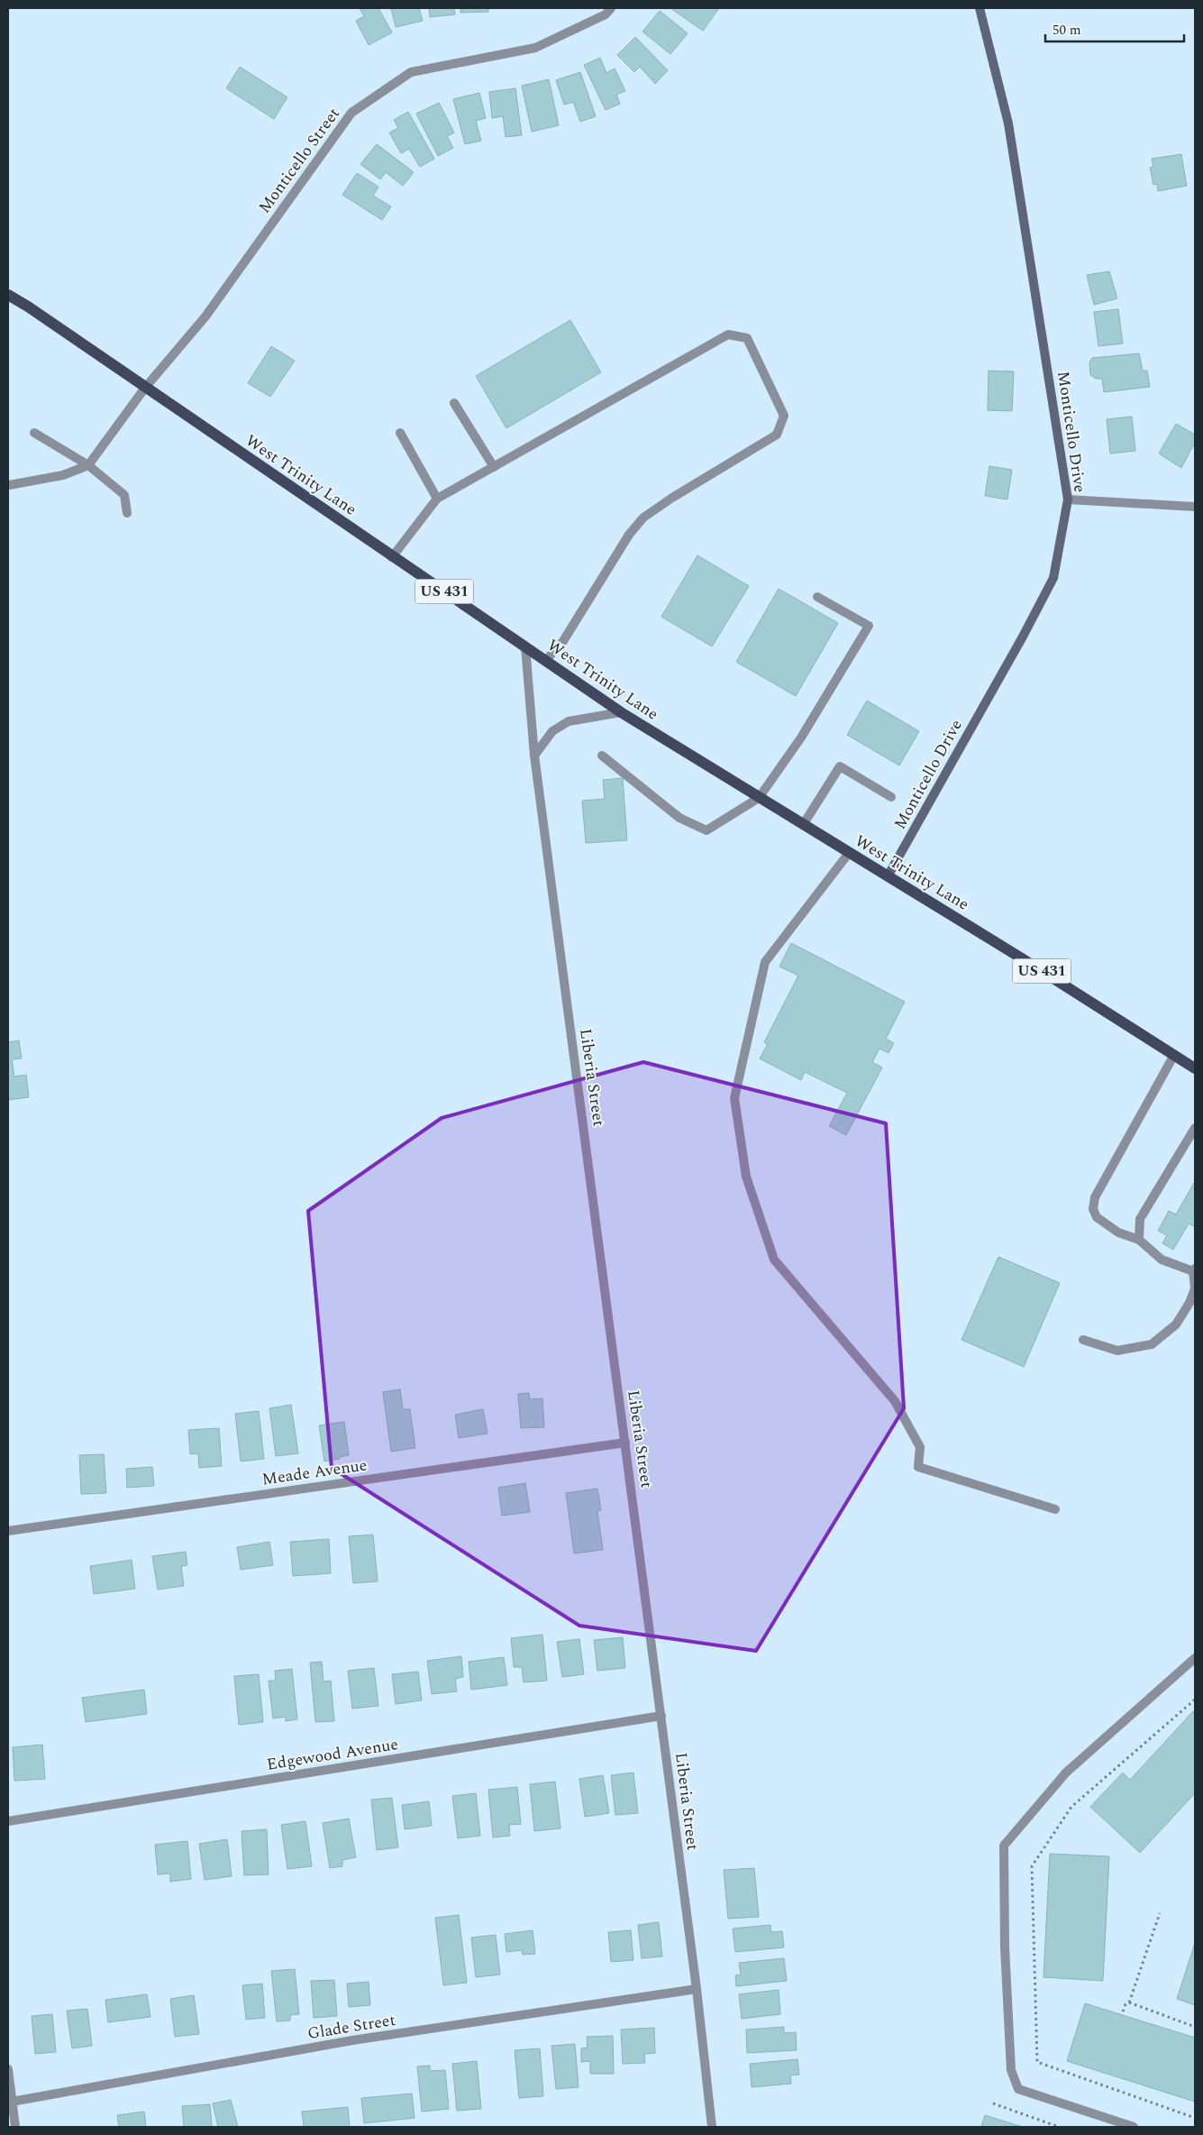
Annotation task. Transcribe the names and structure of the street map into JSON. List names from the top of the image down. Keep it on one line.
{"streets":{"main road":["West Trinity Lane","US 431"],"street":["Monticello Street","Monticello Drive","Liberia Street","Meade Avenue","Edgewood Avenue","Glade Street"]},"crossings":[["Monticello Street","West Trinity Lane"],["Monticello Drive","West Trinity Lane"],["West Trinity Lane","Liberia Street"],["Liberia Street","Meade Avenue"],["Liberia Street","Edgewood Avenue"],["Liberia Street","Glade Street"]],"scale_bar":"50 m"}
